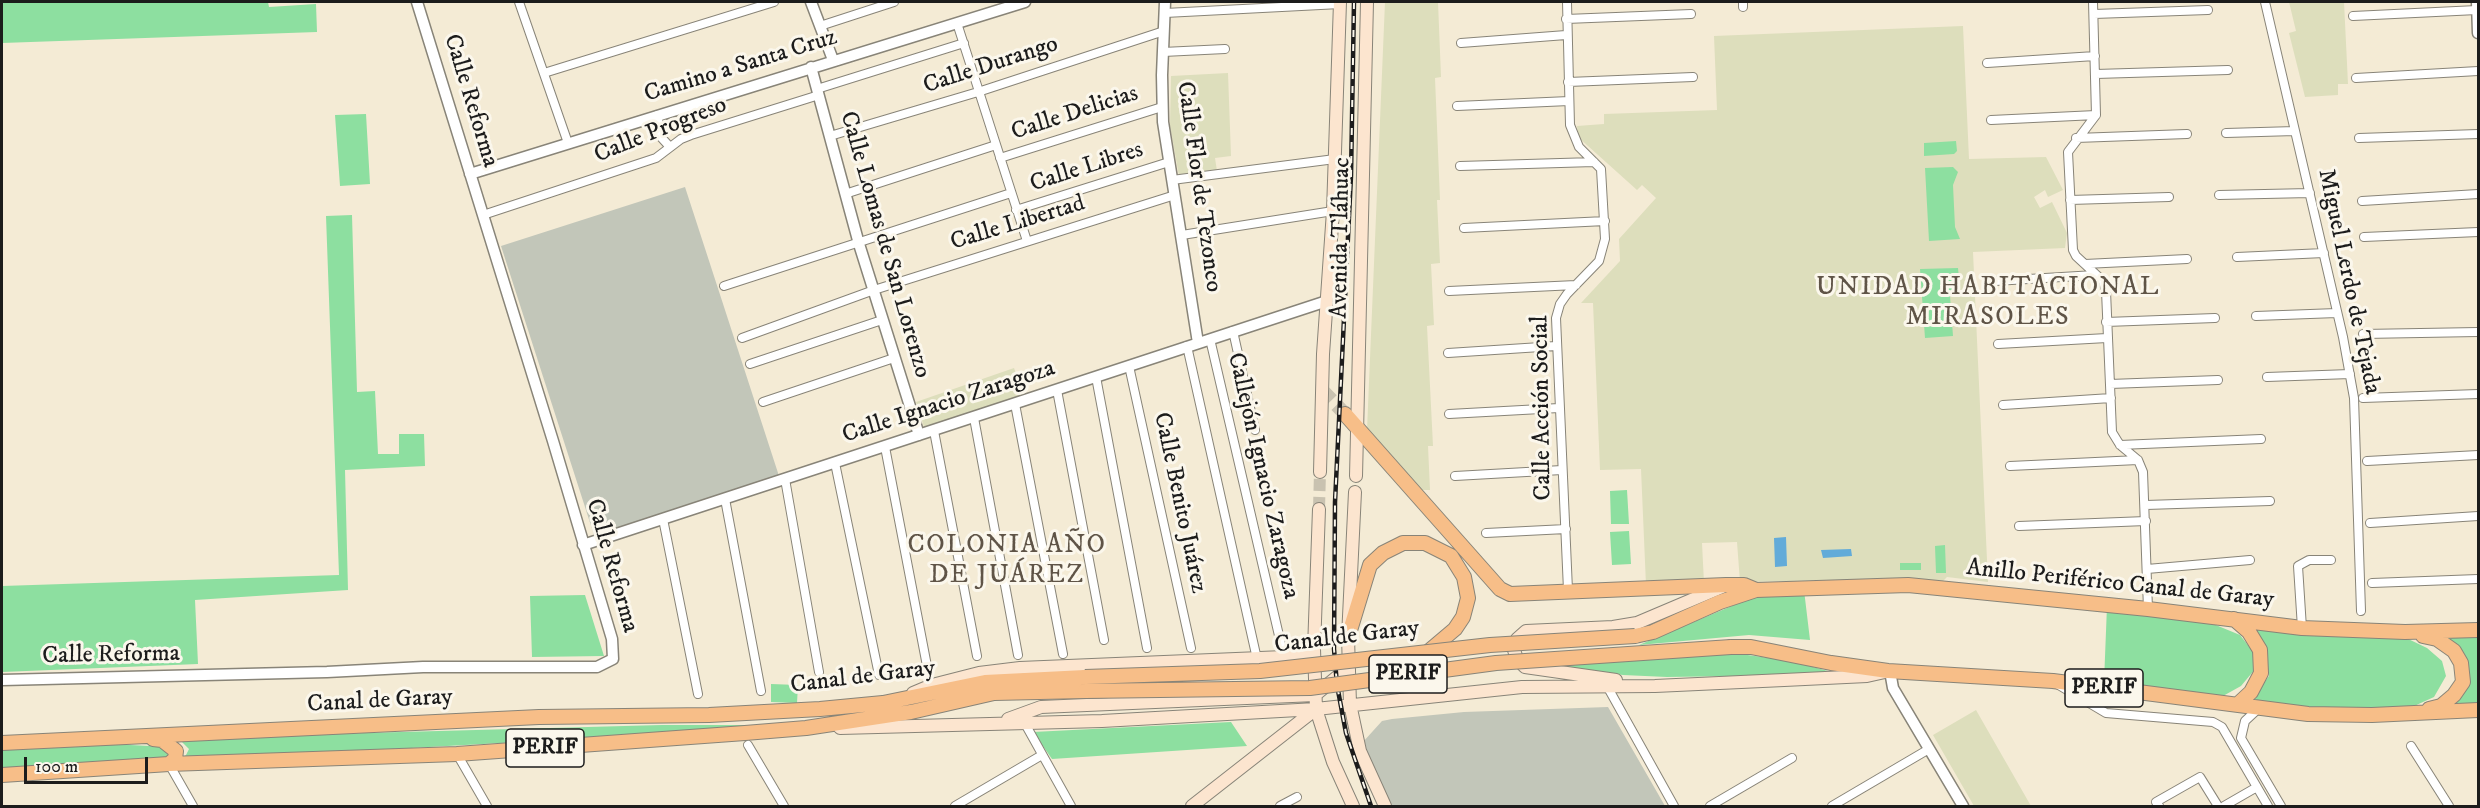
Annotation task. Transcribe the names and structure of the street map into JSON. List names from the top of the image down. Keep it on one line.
{"streets":{"highway":["Anillo Periférico Canal de Garay","Canal de Garay","PERIF"],"main road":["Avenida Tláhuac"],"street":["Calle Durango","Camino a Santa Cruz","Calle Reforma","Calle Delicias","Calle Progreso","Calle Libres","Calle Flor de Tezonco","Calle Libertad","Calle Lomas de San Lorenzo","Miguel Lerdo de Tejada","Calle Ignacio Zaragoza","Calle Acción Social","Callejón Ignacio Zaragoza","Calle Benito Juárez"]},"crossings":[["Calle Durango","Calle Flor de Tezonco"],["Calle Durango","Calle Lomas de San Lorenzo"],["Camino a Santa Cruz","Calle Reforma"],["Camino a Santa Cruz","Calle Lomas de San Lorenzo"],["Calle Reforma","Calle Progreso"],["Calle Reforma","Calle Ignacio Zaragoza"],["Calle Delicias","Calle Flor de Tezonco"],["Calle Delicias","Calle Lomas de San Lorenzo"],["Calle Progreso","Calle Lomas de San Lorenzo"],["Calle Libres","Calle Flor de Tezonco"],["Calle Libres","Avenida Tláhuac"],["Calle Libres","Calle Lomas de San Lorenzo"],["Calle Flor de Tezonco","Calle Libertad"],["Calle Flor de Tezonco","Calle Ignacio Zaragoza"],["Calle Libertad","Calle Lomas de San Lorenzo"],["Avenida Tláhuac","Calle Ignacio Zaragoza"],["Calle Lomas de San Lorenzo","Calle Ignacio Zaragoza"],["Calle Ignacio Zaragoza","Callejón Ignacio Zaragoza"],["Calle Ignacio Zaragoza","Calle Benito Juárez"],["Anillo Periférico Canal de Garay","Canal de Garay"],["Canal de Garay","PERIF"]],"districts":["UNIDAD HABITACIONAL MIRASOLES","COLONIA AÑO DE JUÁREZ"],"scale_bar":"100 m"}
